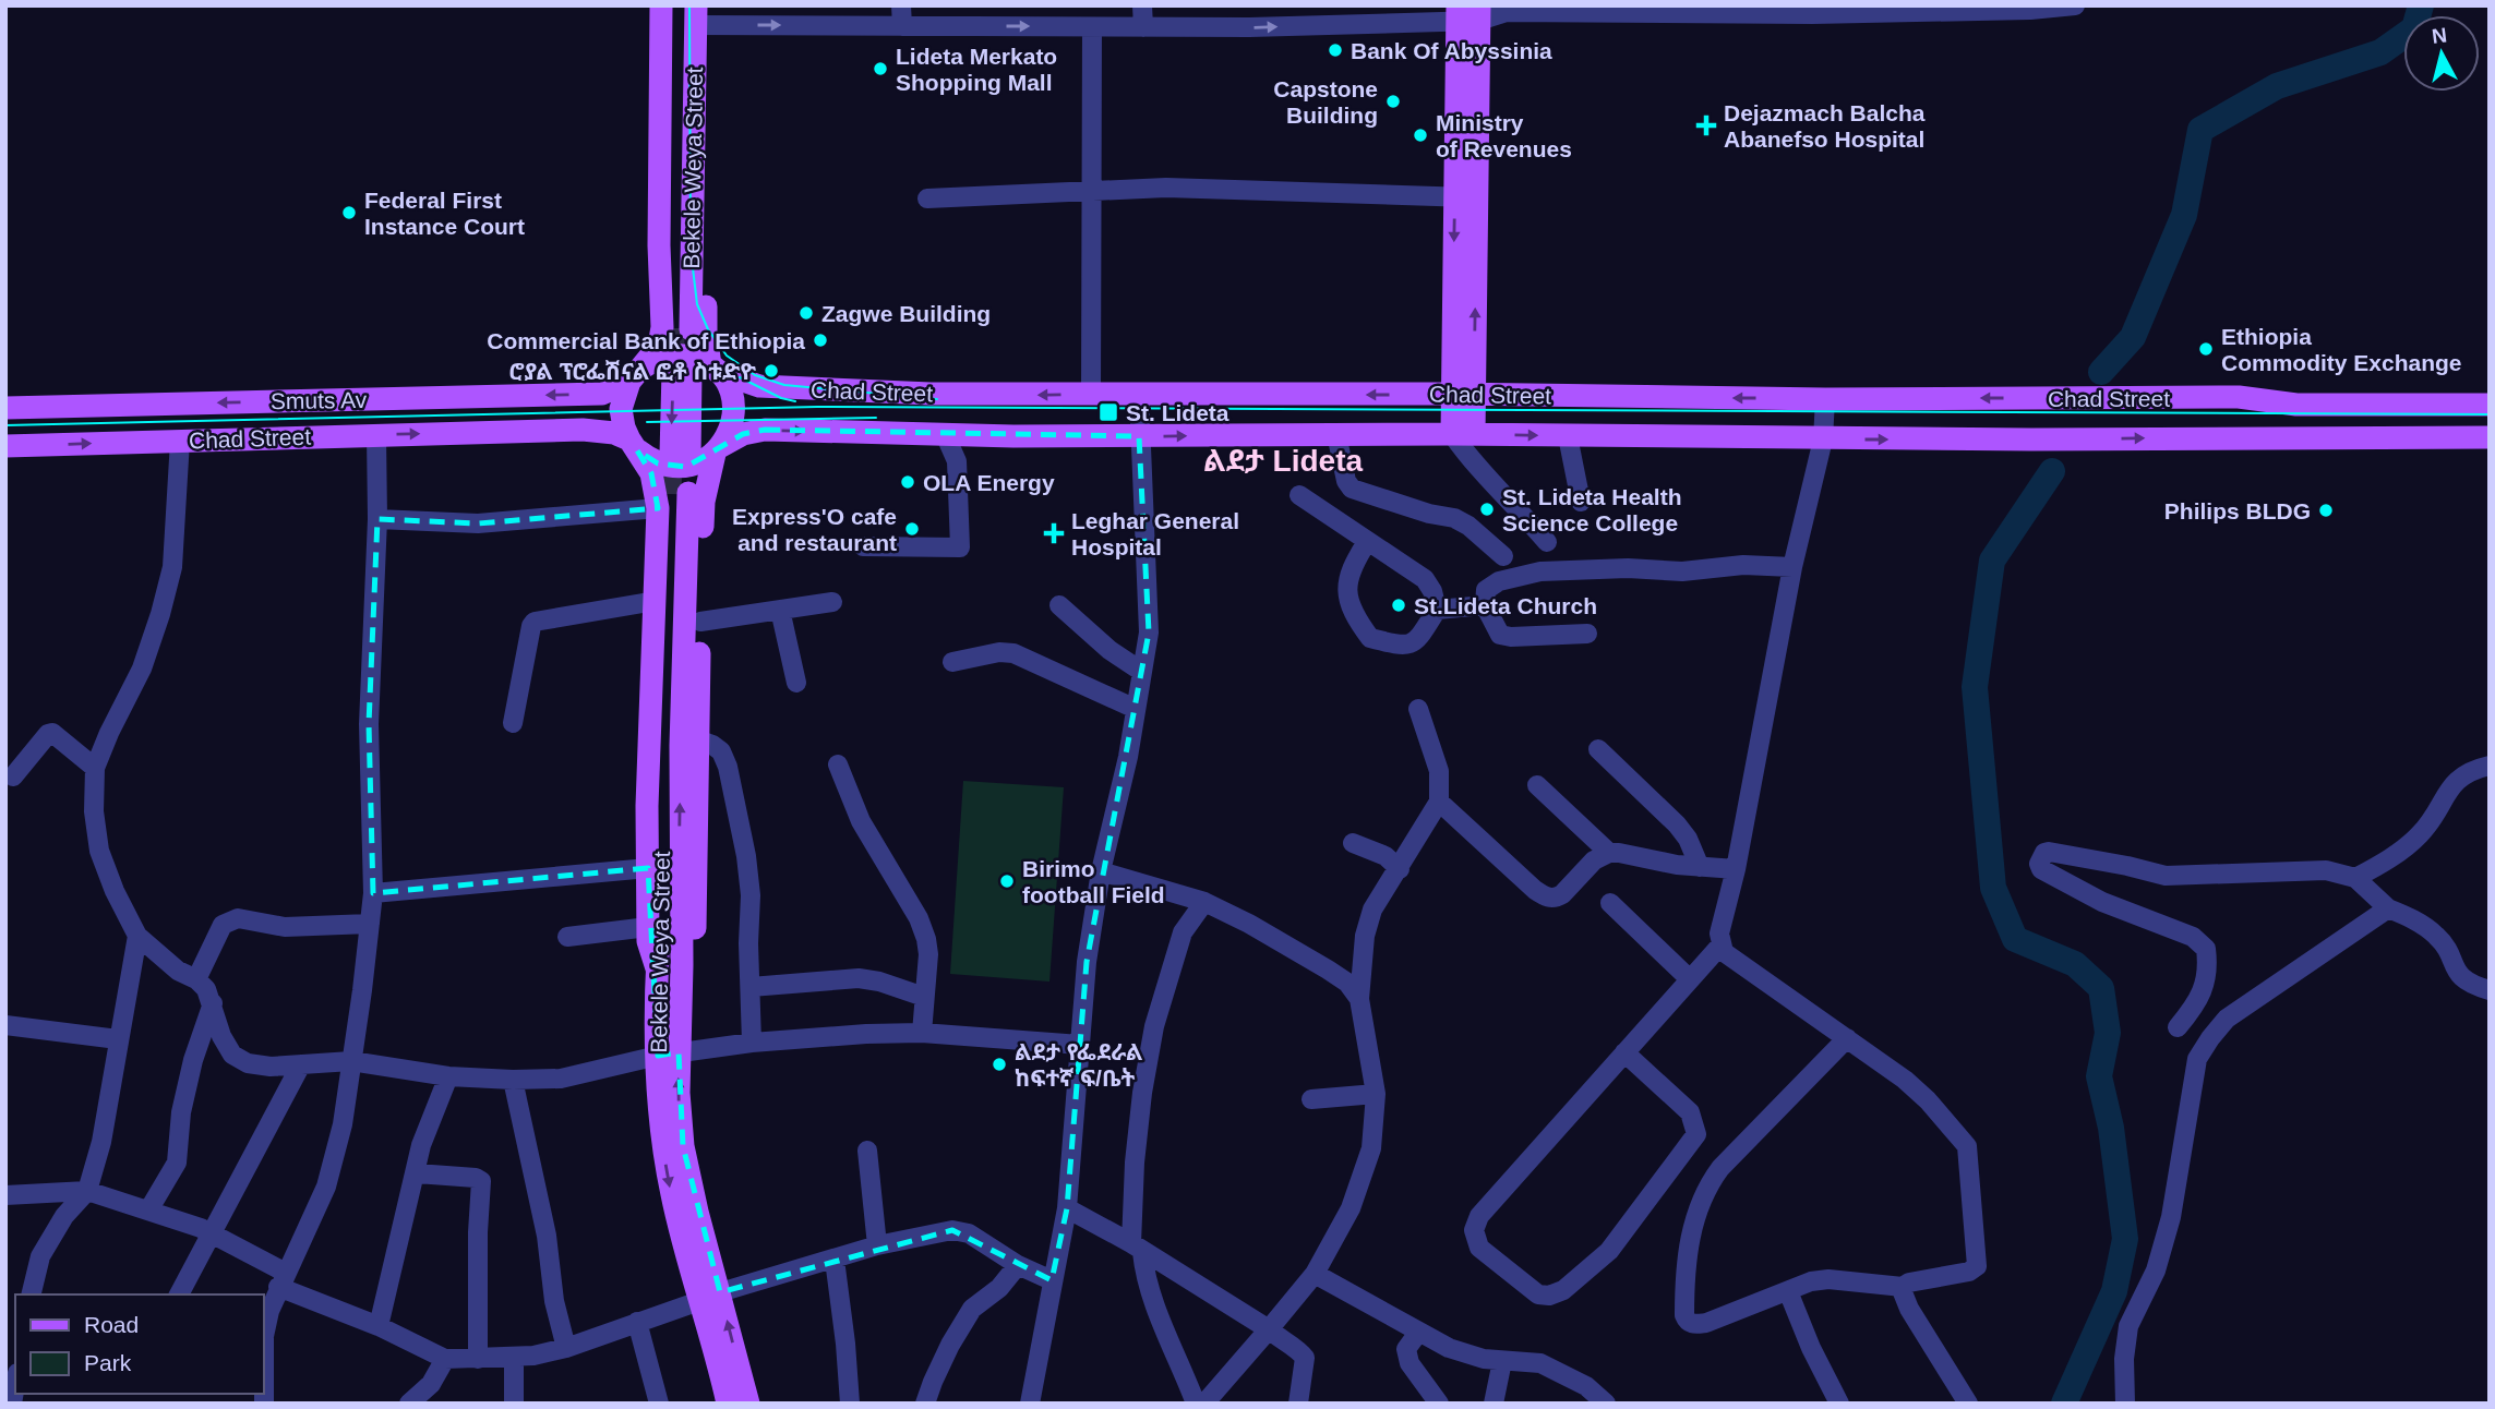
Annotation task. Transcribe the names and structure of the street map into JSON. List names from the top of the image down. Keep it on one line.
{"streets":{"main road":["Bekele Weya Street","Chad Street","Smuts Av"]},"crossings":[["Chad Street","Smuts Av"]],"one_way":["Smuts Av"],"districts":["ልደታ Lideta"],"places":{"other":["Bank Of Abyssinia","Lideta Merkato Shopping Mall","Capstone Building","Ministry of Revenues","Federal First Instance Court","Zagwe Building","Commercial Bank of Ethiopia","Ethiopia Commodity Exchange","ሮያል ፕሮፌሽናል ፎቶ ስቱድዮ","OLA Energy","St. Lideta Health Science College","Philips BLDG","Express'O cafe and restaurant","St.Lideta Church","Birimo football Field","ልደታ የፌደራል ከፍተኛ ፍ/ቤት"],"health":["Dejazmach Balcha Abanefso Hospital","Leghar General Hospital"],"transit":["St. Lideta"]},"legend":["Road","Park"],"north":"top"}
